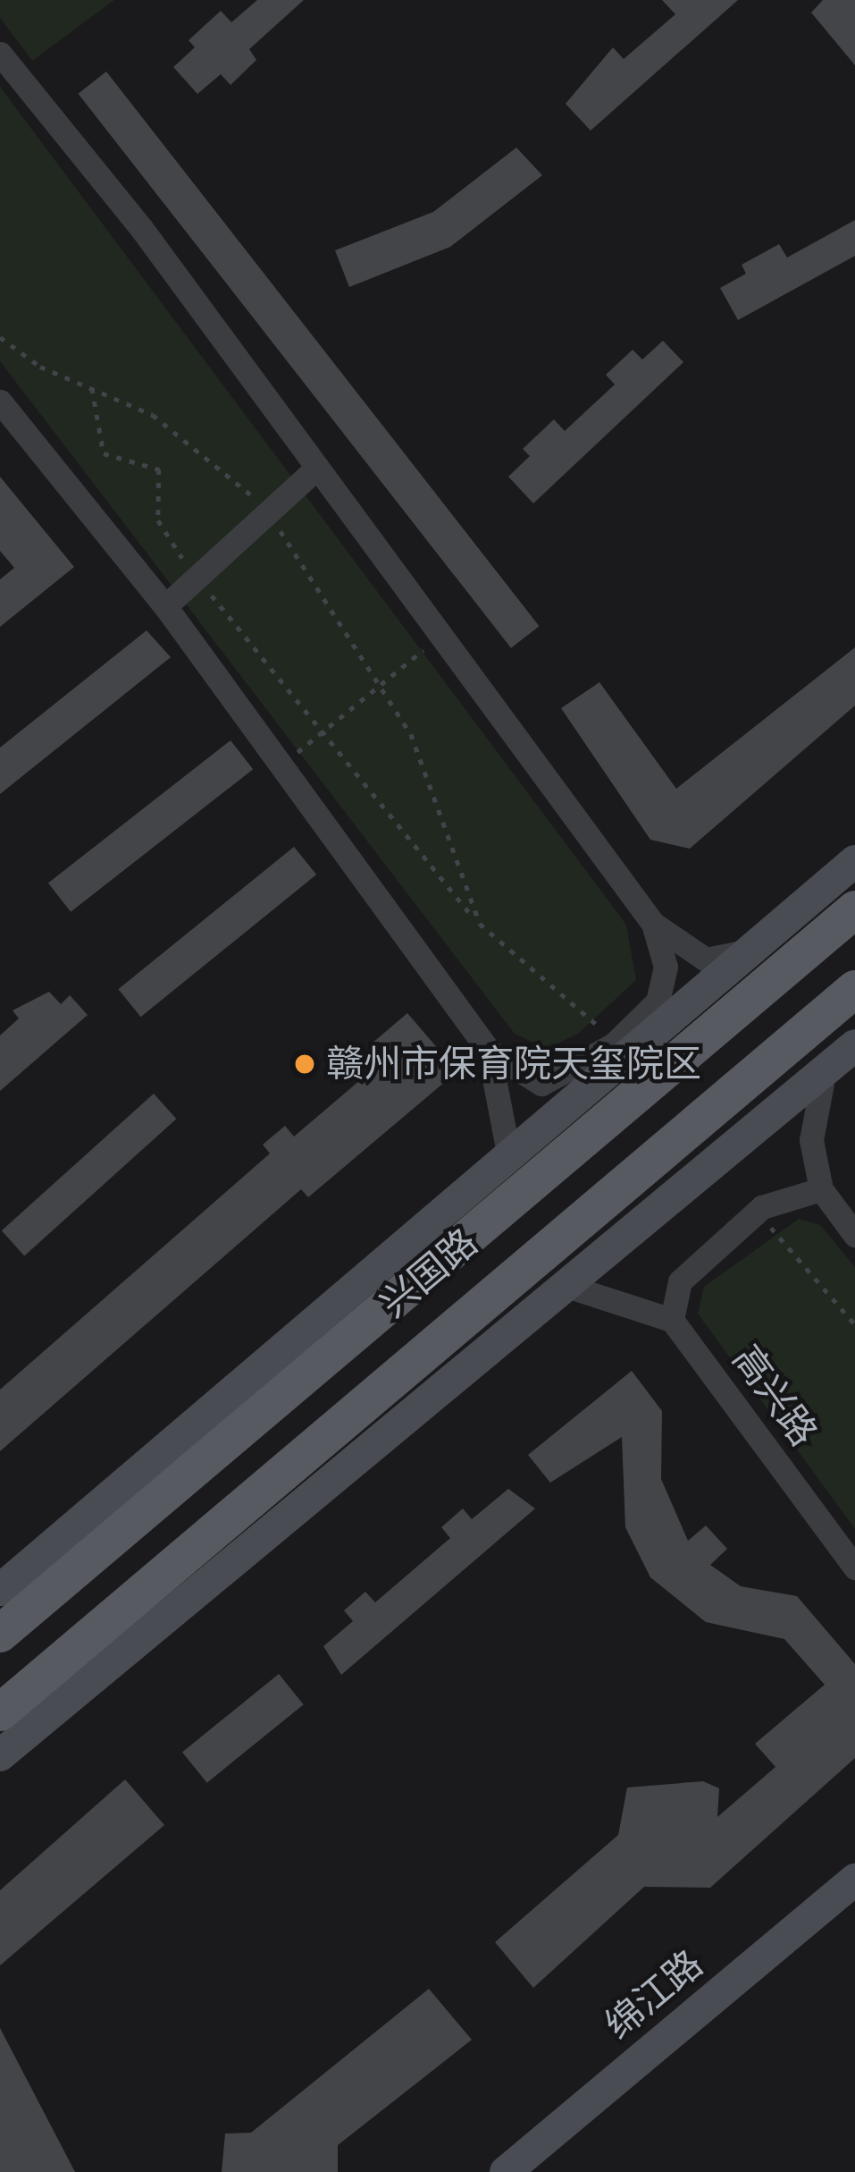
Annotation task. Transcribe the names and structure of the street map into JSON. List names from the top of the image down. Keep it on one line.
{"streets":{"main road":["兴国路"],"street":["高兴路","绵江路"]},"places":["赣州市保育院天玺院区"]}
